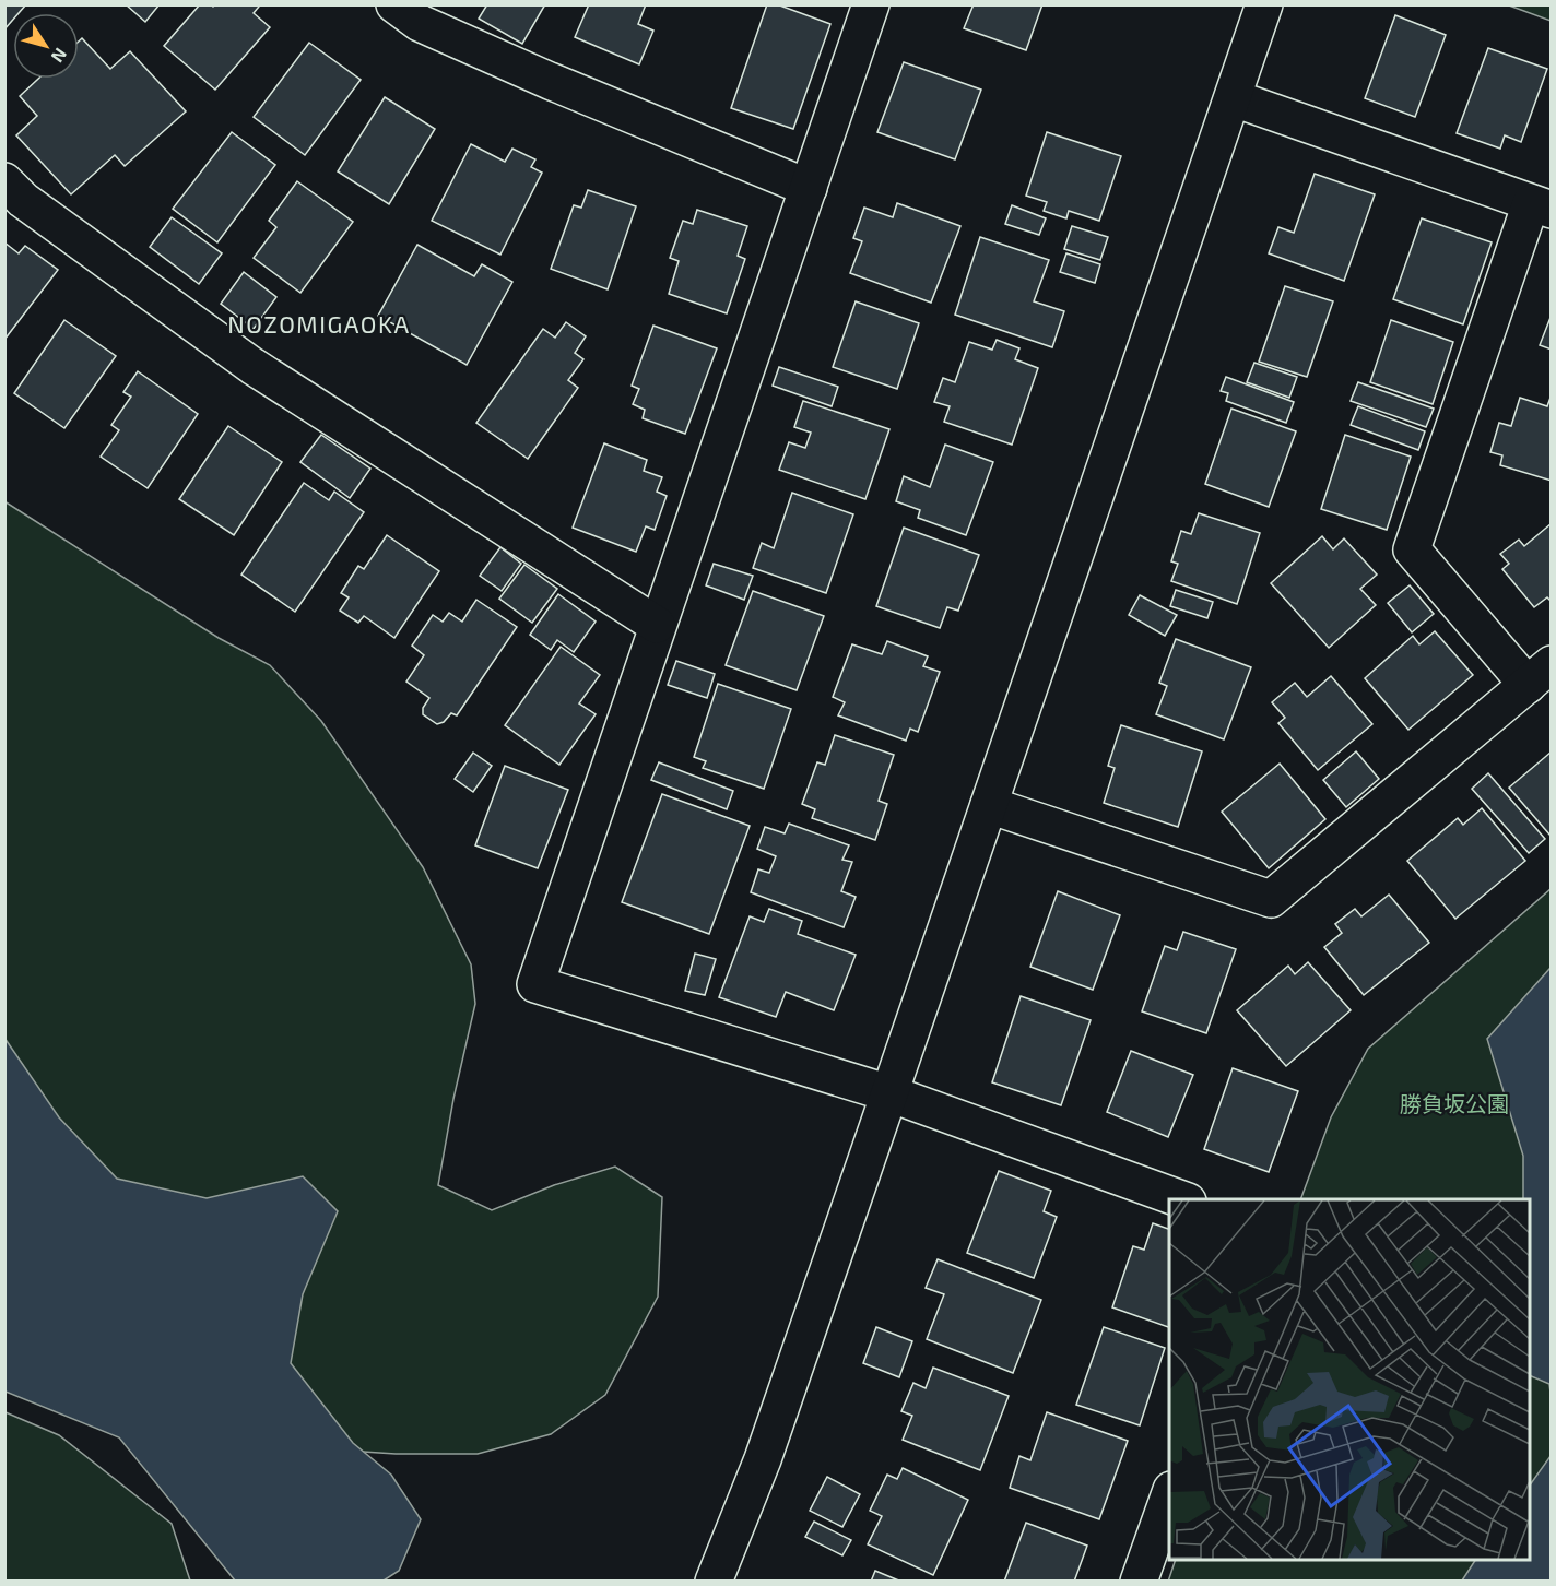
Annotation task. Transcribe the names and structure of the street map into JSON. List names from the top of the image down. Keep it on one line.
{"districts":["NOZOMIGAOKA"],"parks":["勝負坂公園"],"north":"bottom right"}
